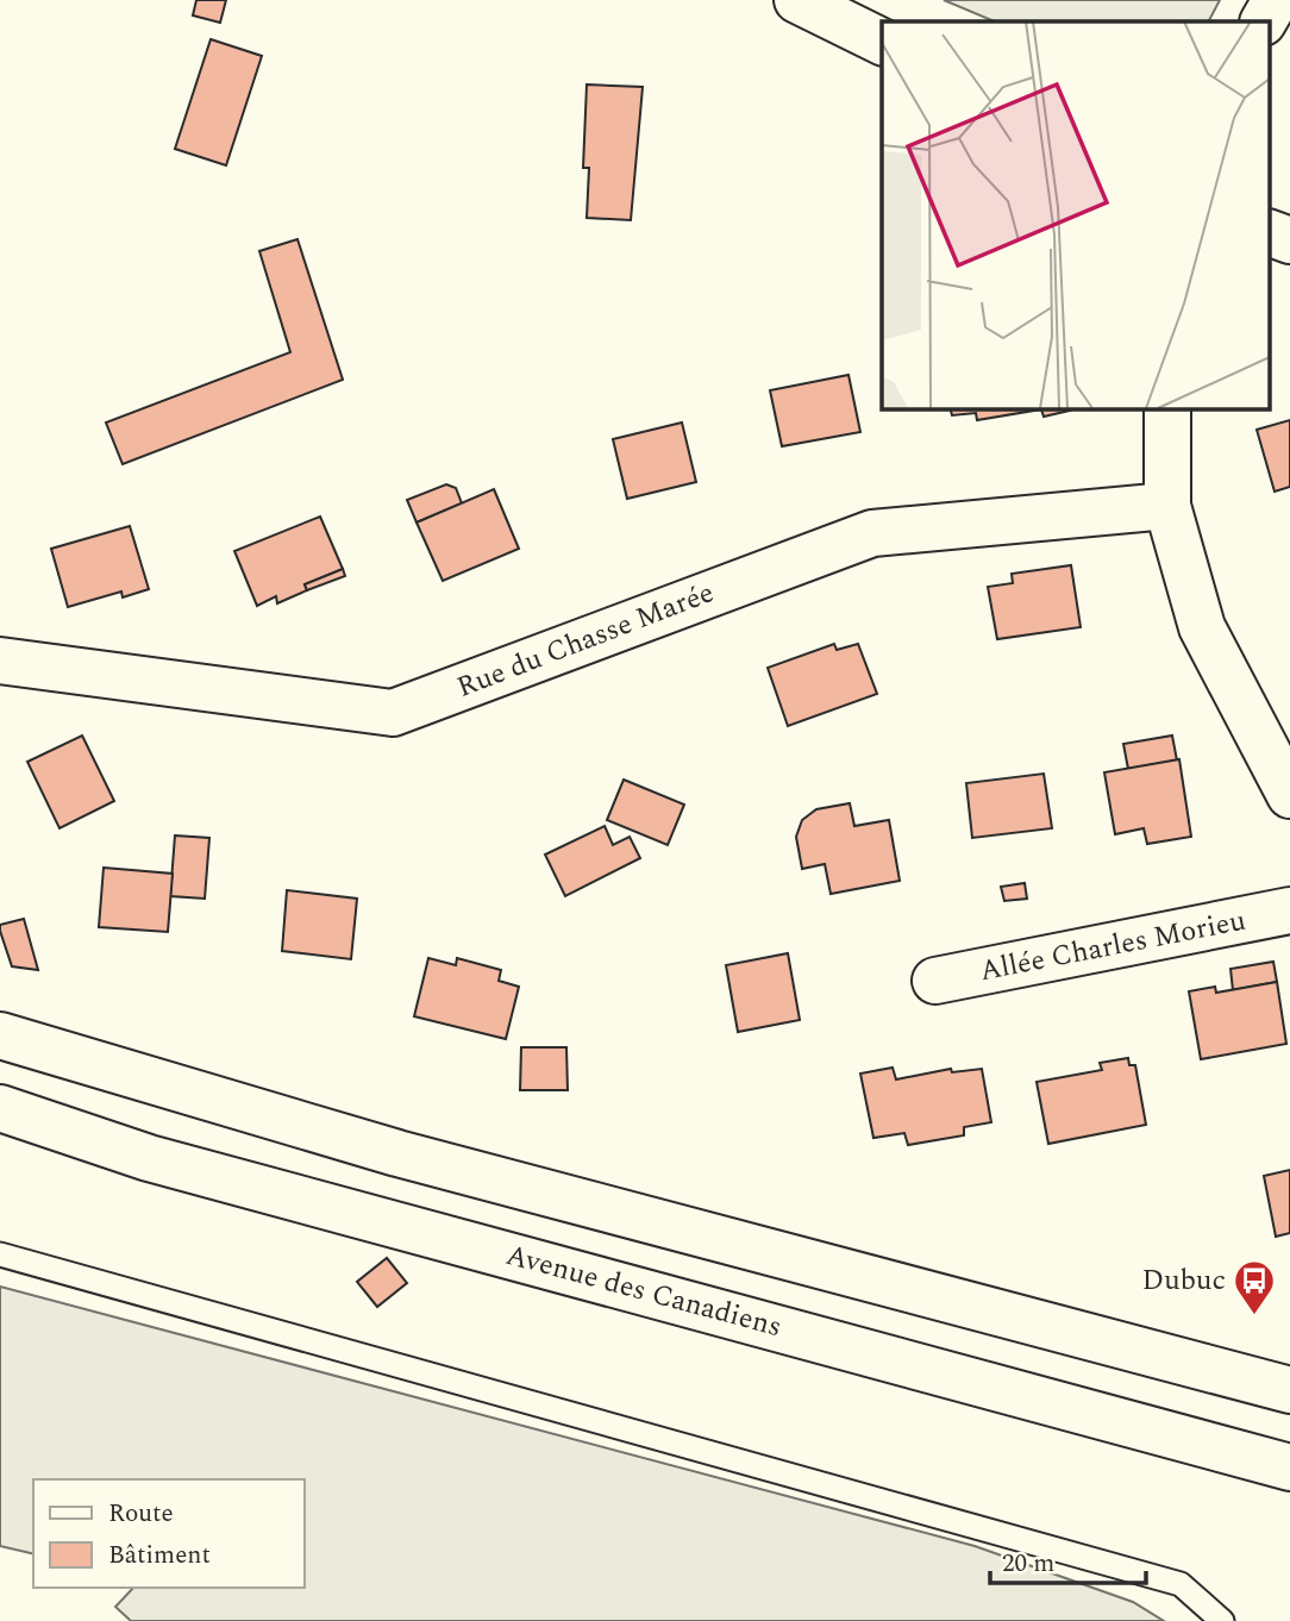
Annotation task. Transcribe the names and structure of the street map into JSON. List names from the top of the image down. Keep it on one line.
{"streets":{"main road":["Rue du Chasse Marée","Allée Charles Morieu","Avenue des Canadiens"]},"places":{"bus stop":["Dubuc"]},"legend":["Route","Bâtiment"],"scale_bar":"20 m"}
